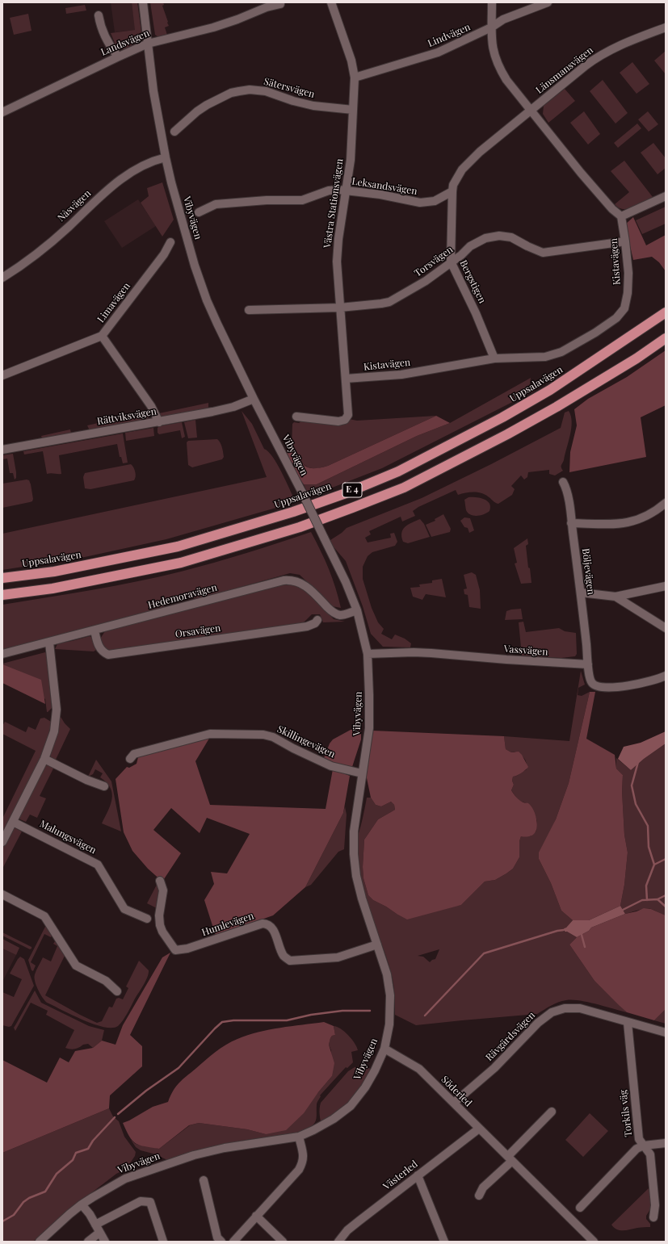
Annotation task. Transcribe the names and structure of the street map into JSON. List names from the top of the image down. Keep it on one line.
{"streets":{"highway":["Uppsalavägen","E 4"],"street":["Lindvägen","Landsvägen","Länsmansvägen","Sätersvägen","Leksandsvägen","Västra Stationsvägen","Nåsvägen","Vibyvägen","Torsvägen","Kistavägen","Bergstigen","Limavägen","Rättviksvägen","Böljevägen","Hedemoravägen","Orsavägen","Vassvägen","Skillingevägen","Malungsvägen","Humlevägen","Rävgärdsvägen","Söderled","Torkils väg","Västerled"]},"crossings":[["Lindvägen","Västra Stationsvägen"],["Landsvägen","Vibyvägen"],["Sätersvägen","Västra Stationsvägen"],["Leksandsvägen","Västra Stationsvägen"],["Leksandsvägen","Bergstigen"],["Västra Stationsvägen","Torsvägen"],["Västra Stationsvägen","Kistavägen"],["Nåsvägen","Vibyvägen"],["Vibyvägen","Rättviksvägen"],["Vibyvägen","Hedemoravägen"],["Vibyvägen","Vassvägen"],["Vibyvägen","Skillingevägen"],["Vibyvägen","Humlevägen"],["Vibyvägen","Söderled"],["Torsvägen","Kistavägen"],["Torsvägen","Bergstigen"],["Kistavägen","Bergstigen"],["Böljevägen","Vassvägen"],["Hedemoravägen","Orsavägen"],["Rävgärdsvägen","Söderled"],["Rävgärdsvägen","Torkils väg"],["Söderled","Västerled"]]}
